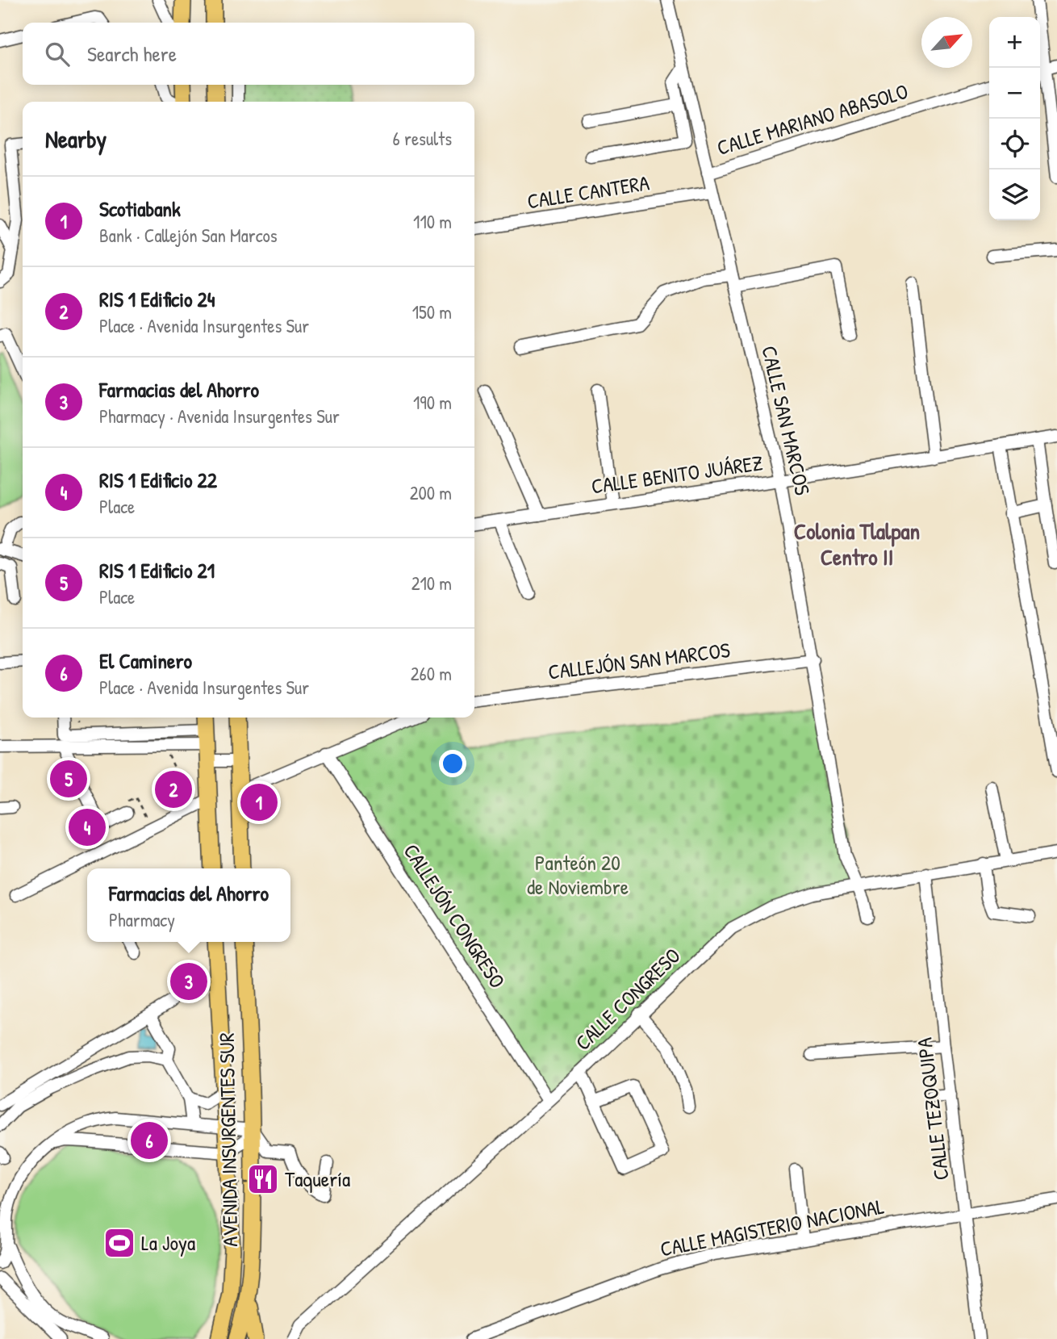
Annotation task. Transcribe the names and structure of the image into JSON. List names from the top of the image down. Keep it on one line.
{"streets":{"main road":["AVENIDA INSURGENTES SUR"],"street":["CALLE MARIANO ABASOLO","CALLE CANTERA","CALLE SAN MARCOS","CALLE BENITO JUÁREZ","CALLEJÓN SAN MARCOS","CALLEJÓN CONGRESO","CALLE CONGRESO","CALLE TEZOQUIPA","CALLE MAGISTERIO NACIONAL"]},"crossings":[["CALLE MARIANO ABASOLO","CALLE SAN MARCOS"],["CALLE CANTERA","CALLE SAN MARCOS"],["CALLE SAN MARCOS","CALLE BENITO JUÁREZ"],["CALLE SAN MARCOS","CALLEJÓN SAN MARCOS"],["CALLE SAN MARCOS","CALLE CONGRESO"],["CALLEJÓN CONGRESO","CALLE CONGRESO"],["CALLE CONGRESO","CALLE TEZOQUIPA"],["CALLE TEZOQUIPA","CALLE MAGISTERIO NACIONAL"]],"districts":["Colonia Tlalpan Centro II"],"parks":["Panteón 20 de Noviembre"],"places":{"restaurant":["Taquería"],"sports":["La Joya"]},"north":"top right","page":{"map_buttons":["+","−"],"search":"Search here","heading":["Nearby","6 results"],"list":[{"mark":"1","name":"Scotiabank","note":"Bank · Callejón San Marcos","value":"110 m"},{"mark":"2","name":"RIS 1 Edificio 24","note":"Place · Avenida Insurgentes Sur","value":"150 m"},{"mark":"3","name":"Farmacias del Ahorro","note":"Pharmacy · Avenida Insurgentes Sur","value":"190 m"},{"mark":"4","name":"RIS 1 Edificio 22","note":"Place","value":"200 m"},{"mark":"5","name":"RIS 1 Edificio 21","note":"Place","value":"210 m"},{"mark":"6","name":"El Caminero","note":"Place · Avenida Insurgentes Sur","value":"260 m"}],"pins":["5","2","1","4","3","6"],"popup":["Farmacias del Ahorro","Pharmacy"]}}
